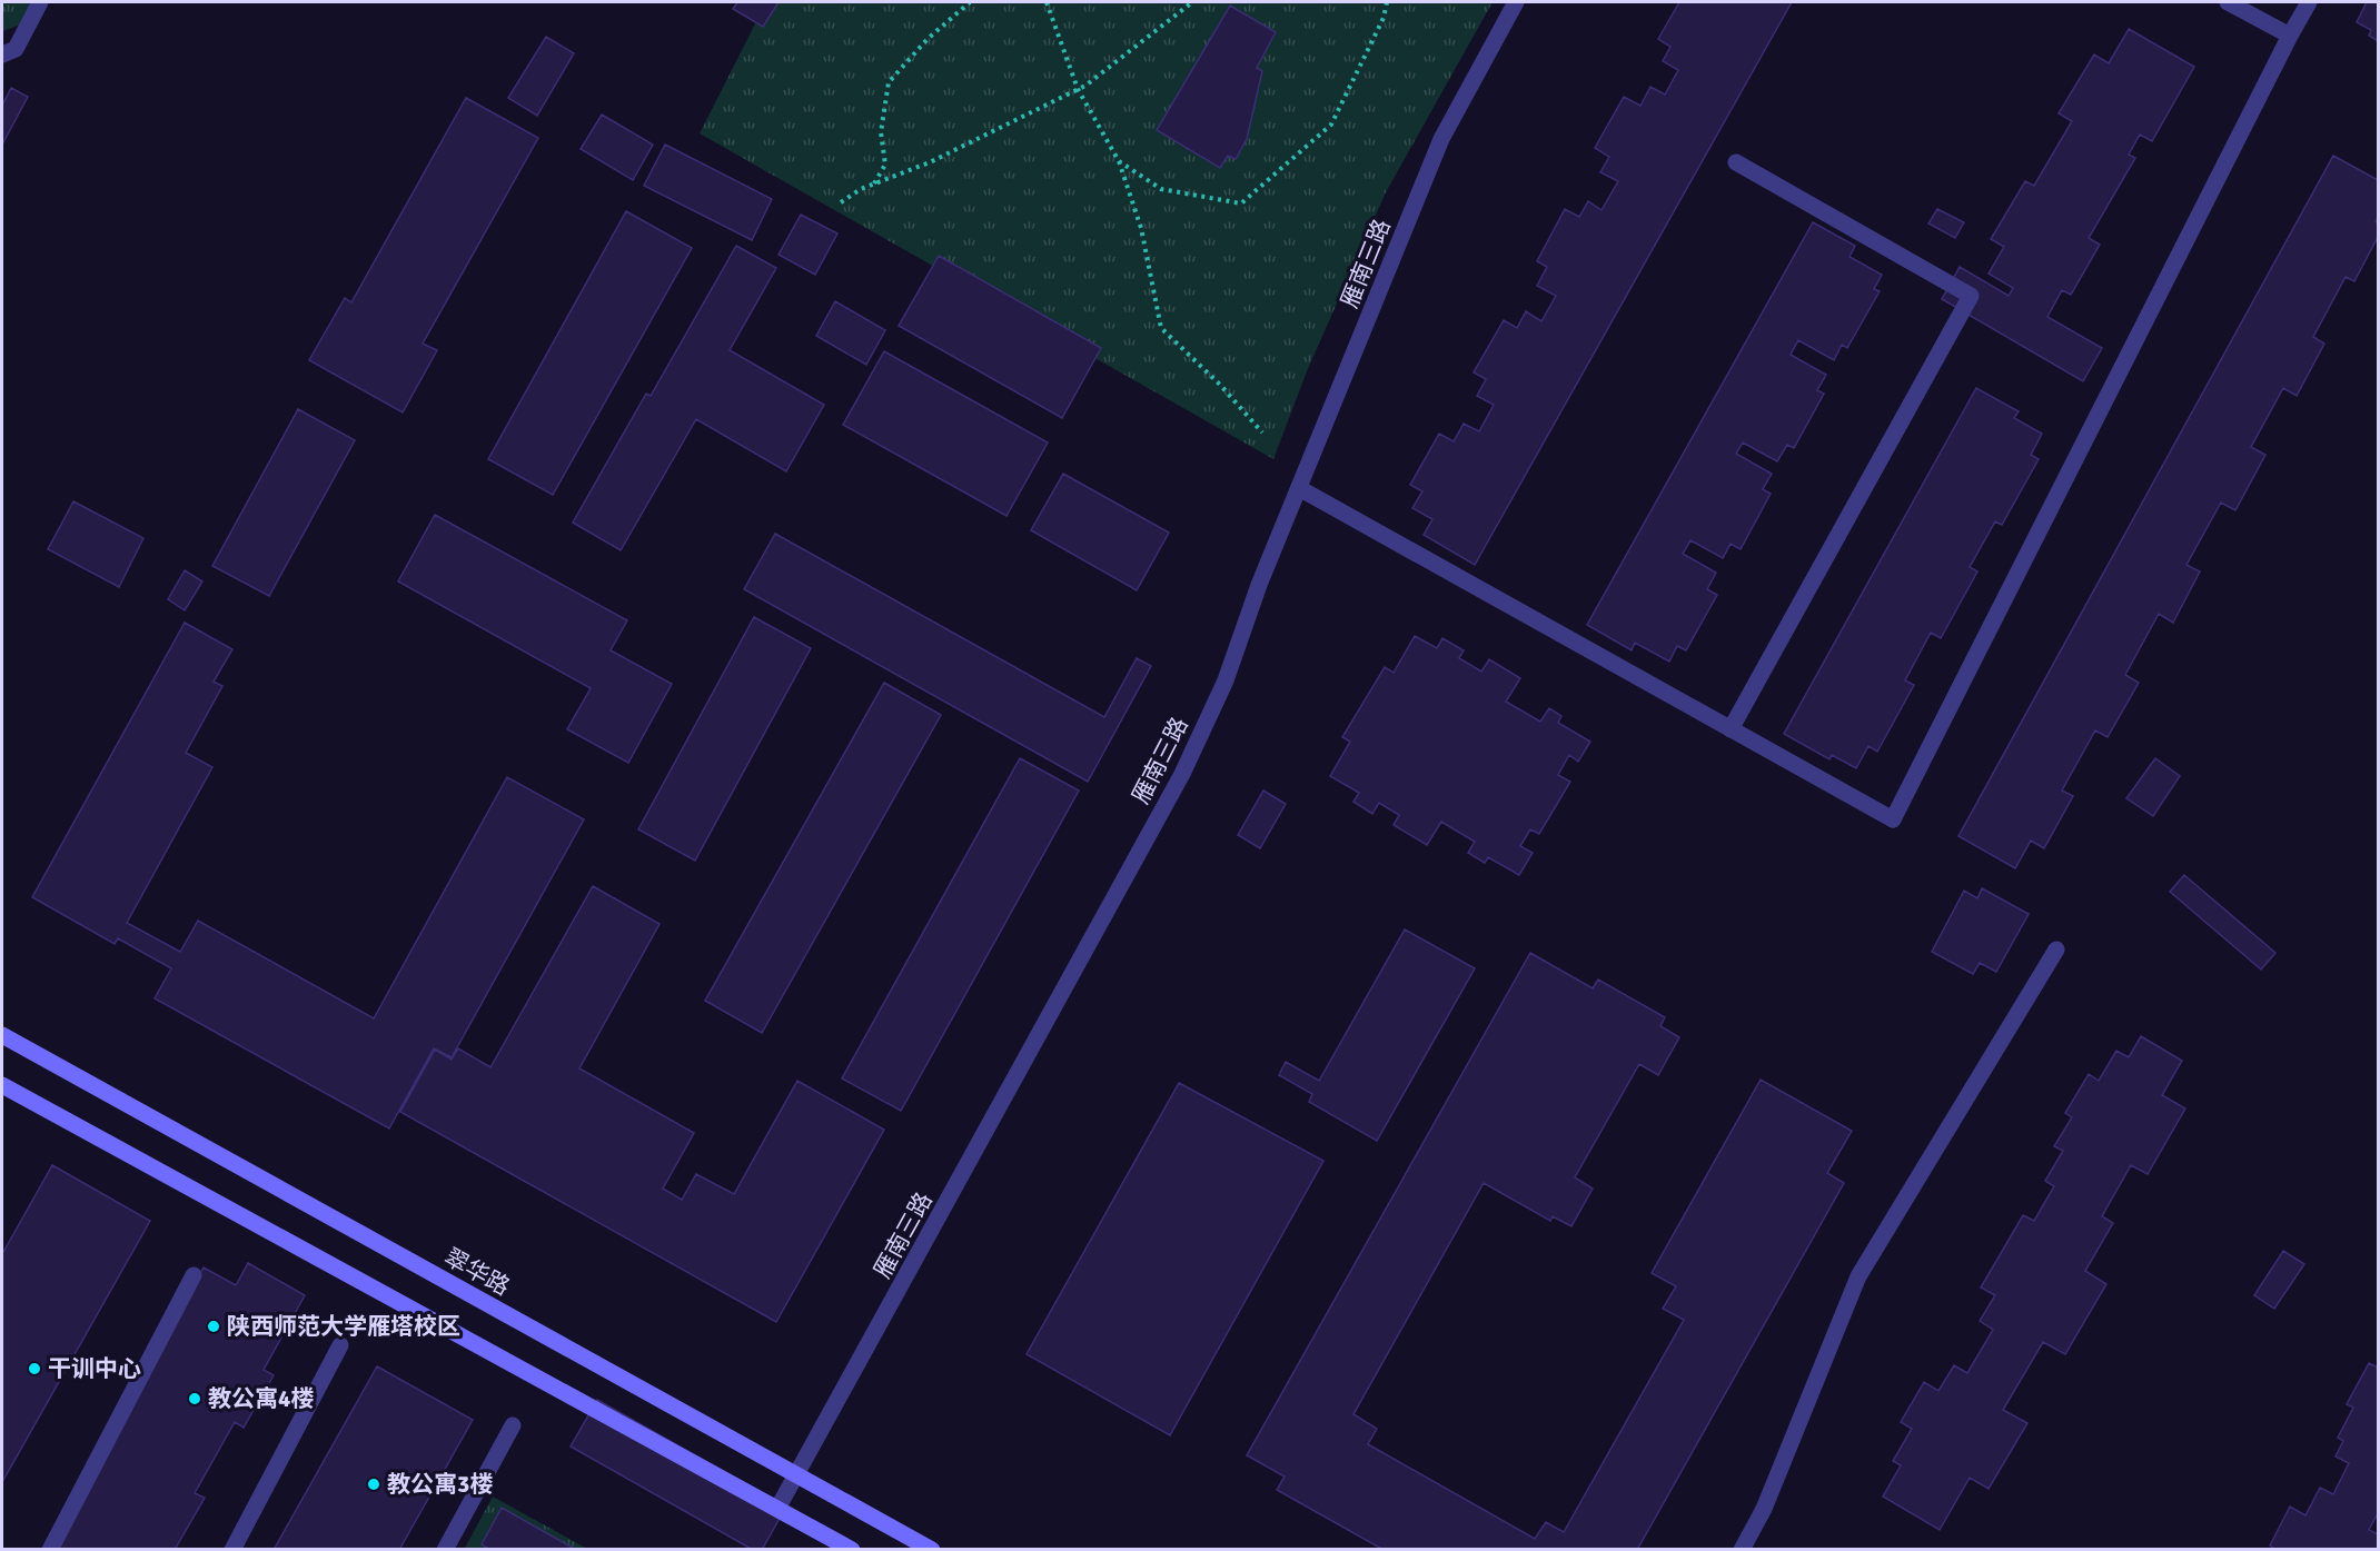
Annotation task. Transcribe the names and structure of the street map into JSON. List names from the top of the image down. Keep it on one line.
{"streets":{"main road":["翠华路"],"street":["雁南三路"]},"crossings":[["雁南三路","翠华路"]],"places":["陕西师范大学雁塔校区","干训中心","教公寓4楼","教公寓3楼"]}
